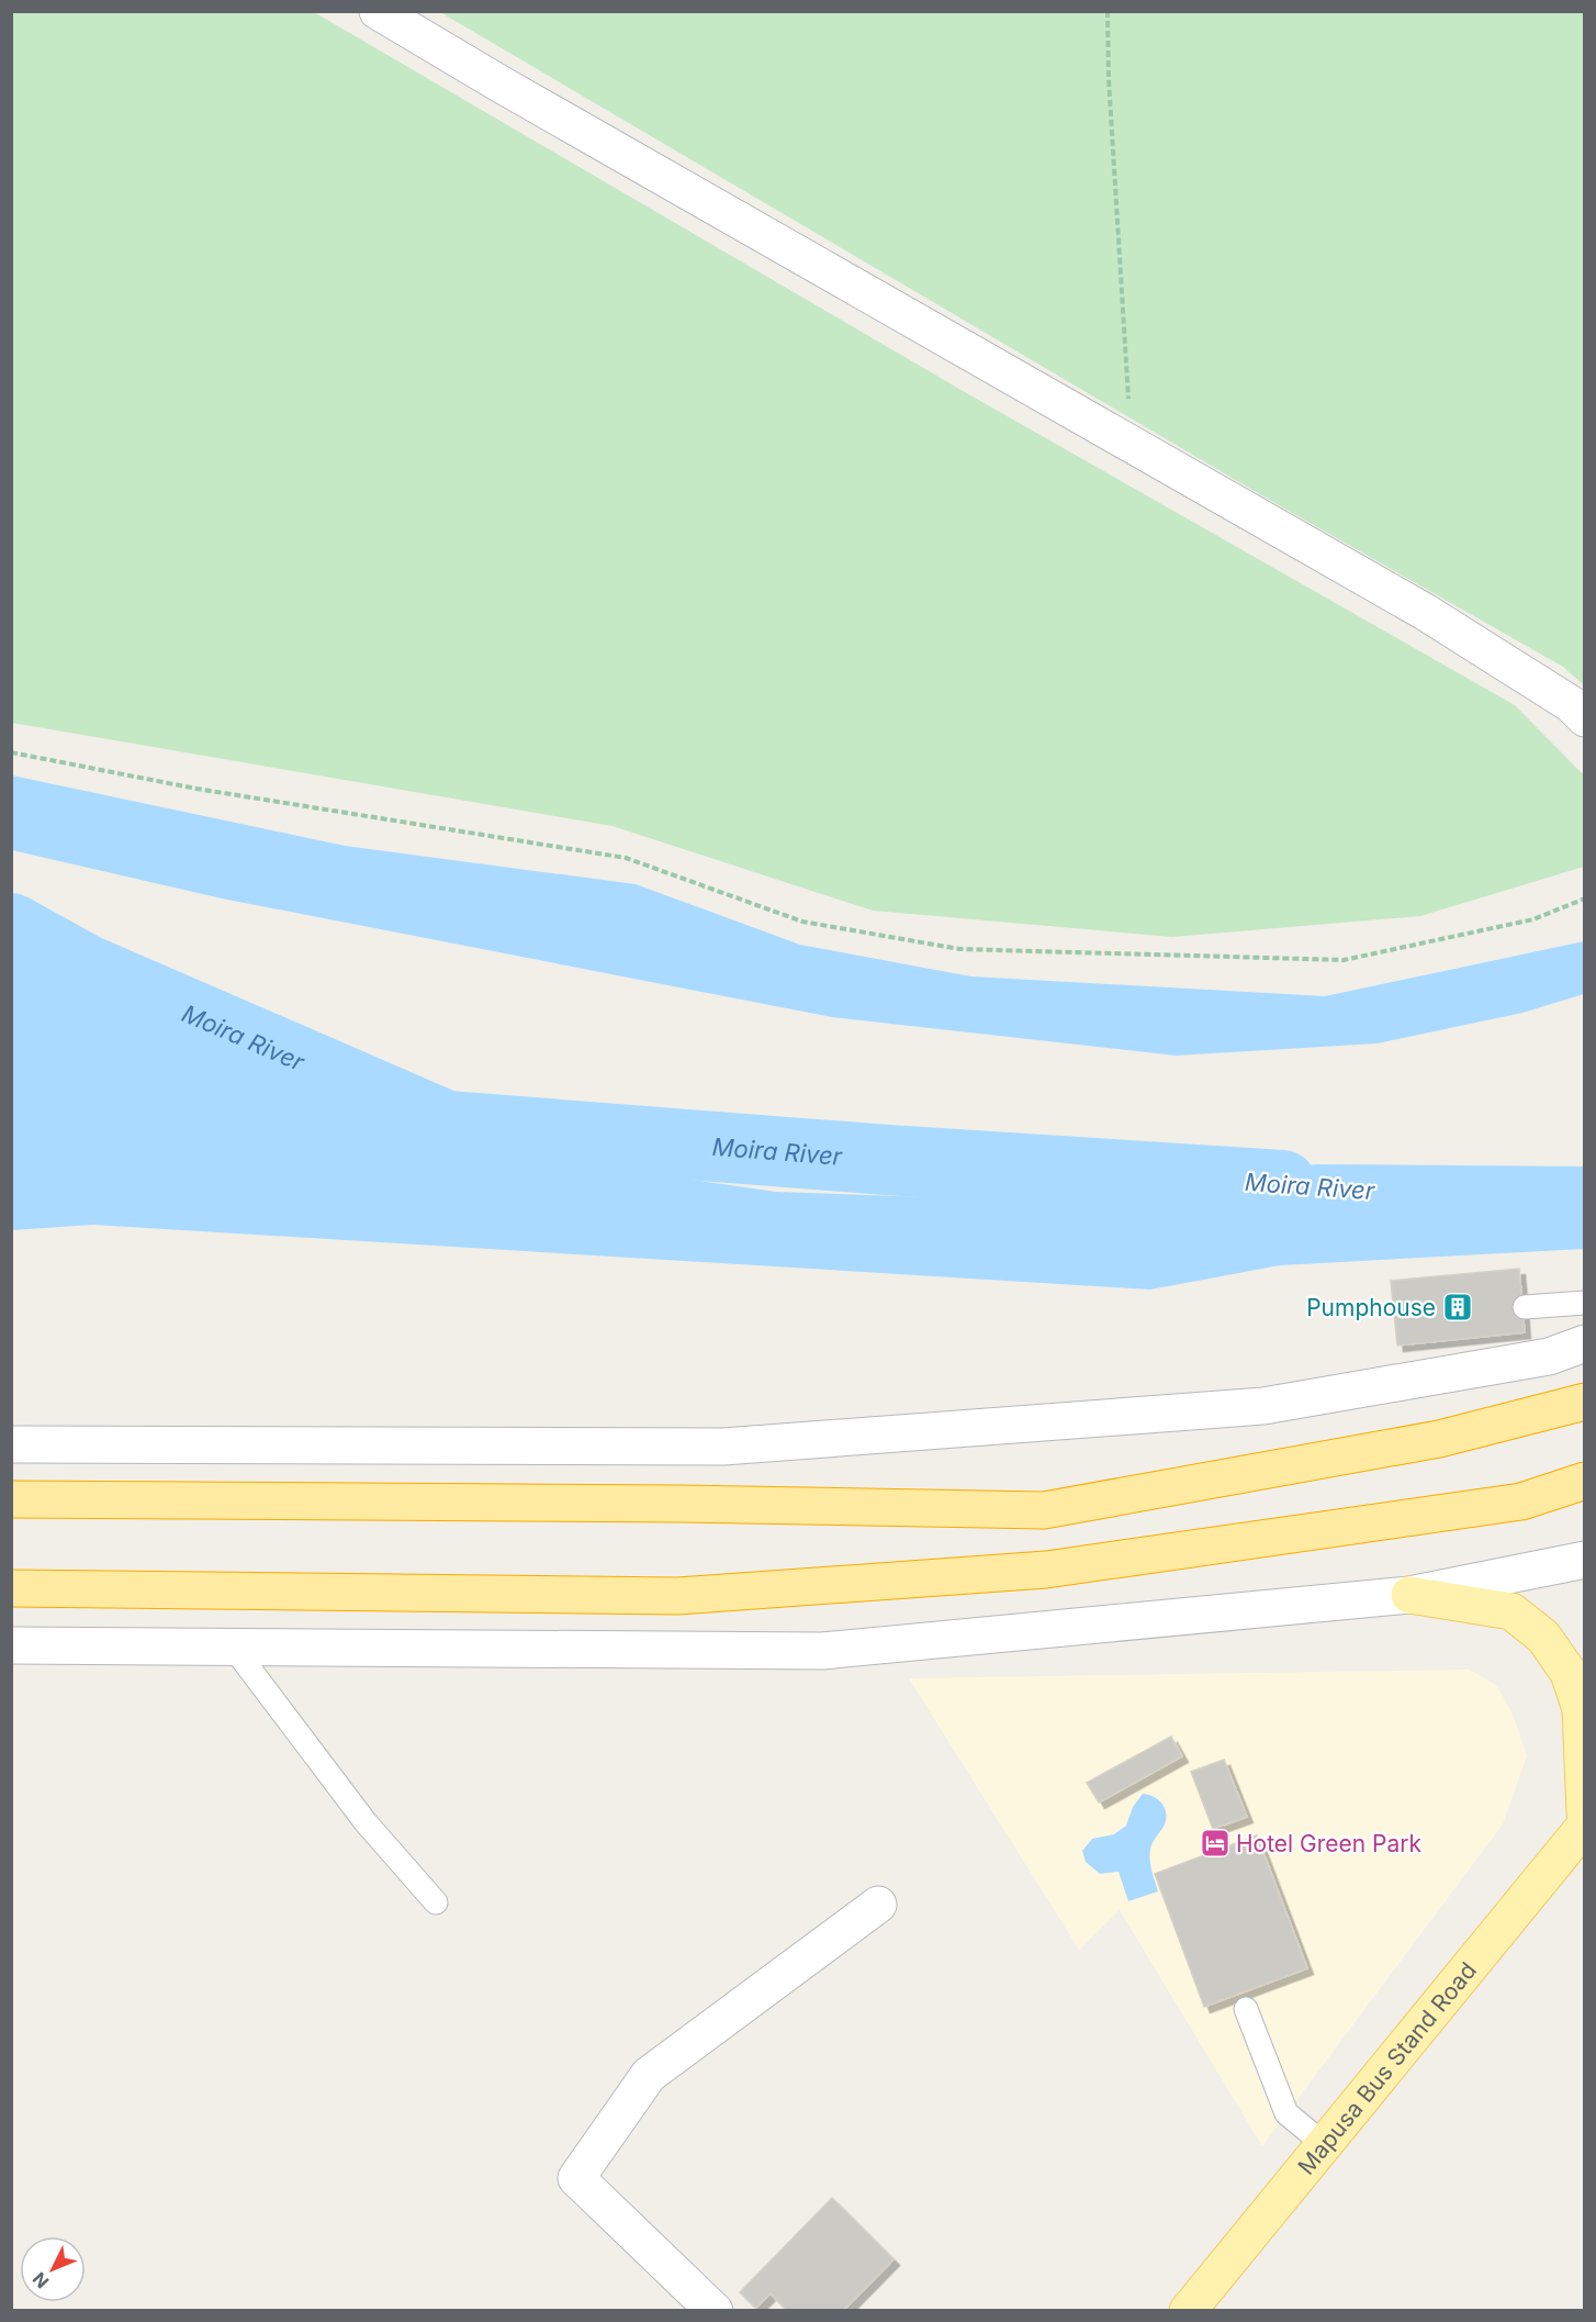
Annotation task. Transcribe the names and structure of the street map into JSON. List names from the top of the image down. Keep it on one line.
{"streets":{"main road":["Mapusa Bus Stand Road"]},"water":["Moira River"],"places":{"building":["Pumphouse"],"hotel":["Hotel Green Park"]},"north":"bottom left"}
